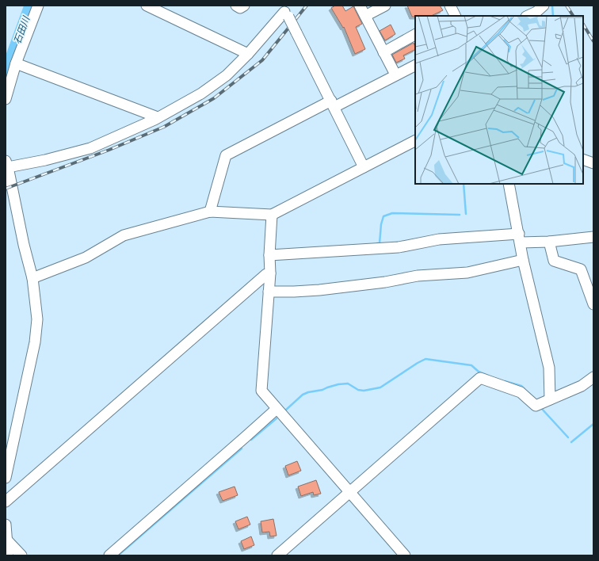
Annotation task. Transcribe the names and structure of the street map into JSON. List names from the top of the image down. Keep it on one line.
{"water":["石田川"]}
